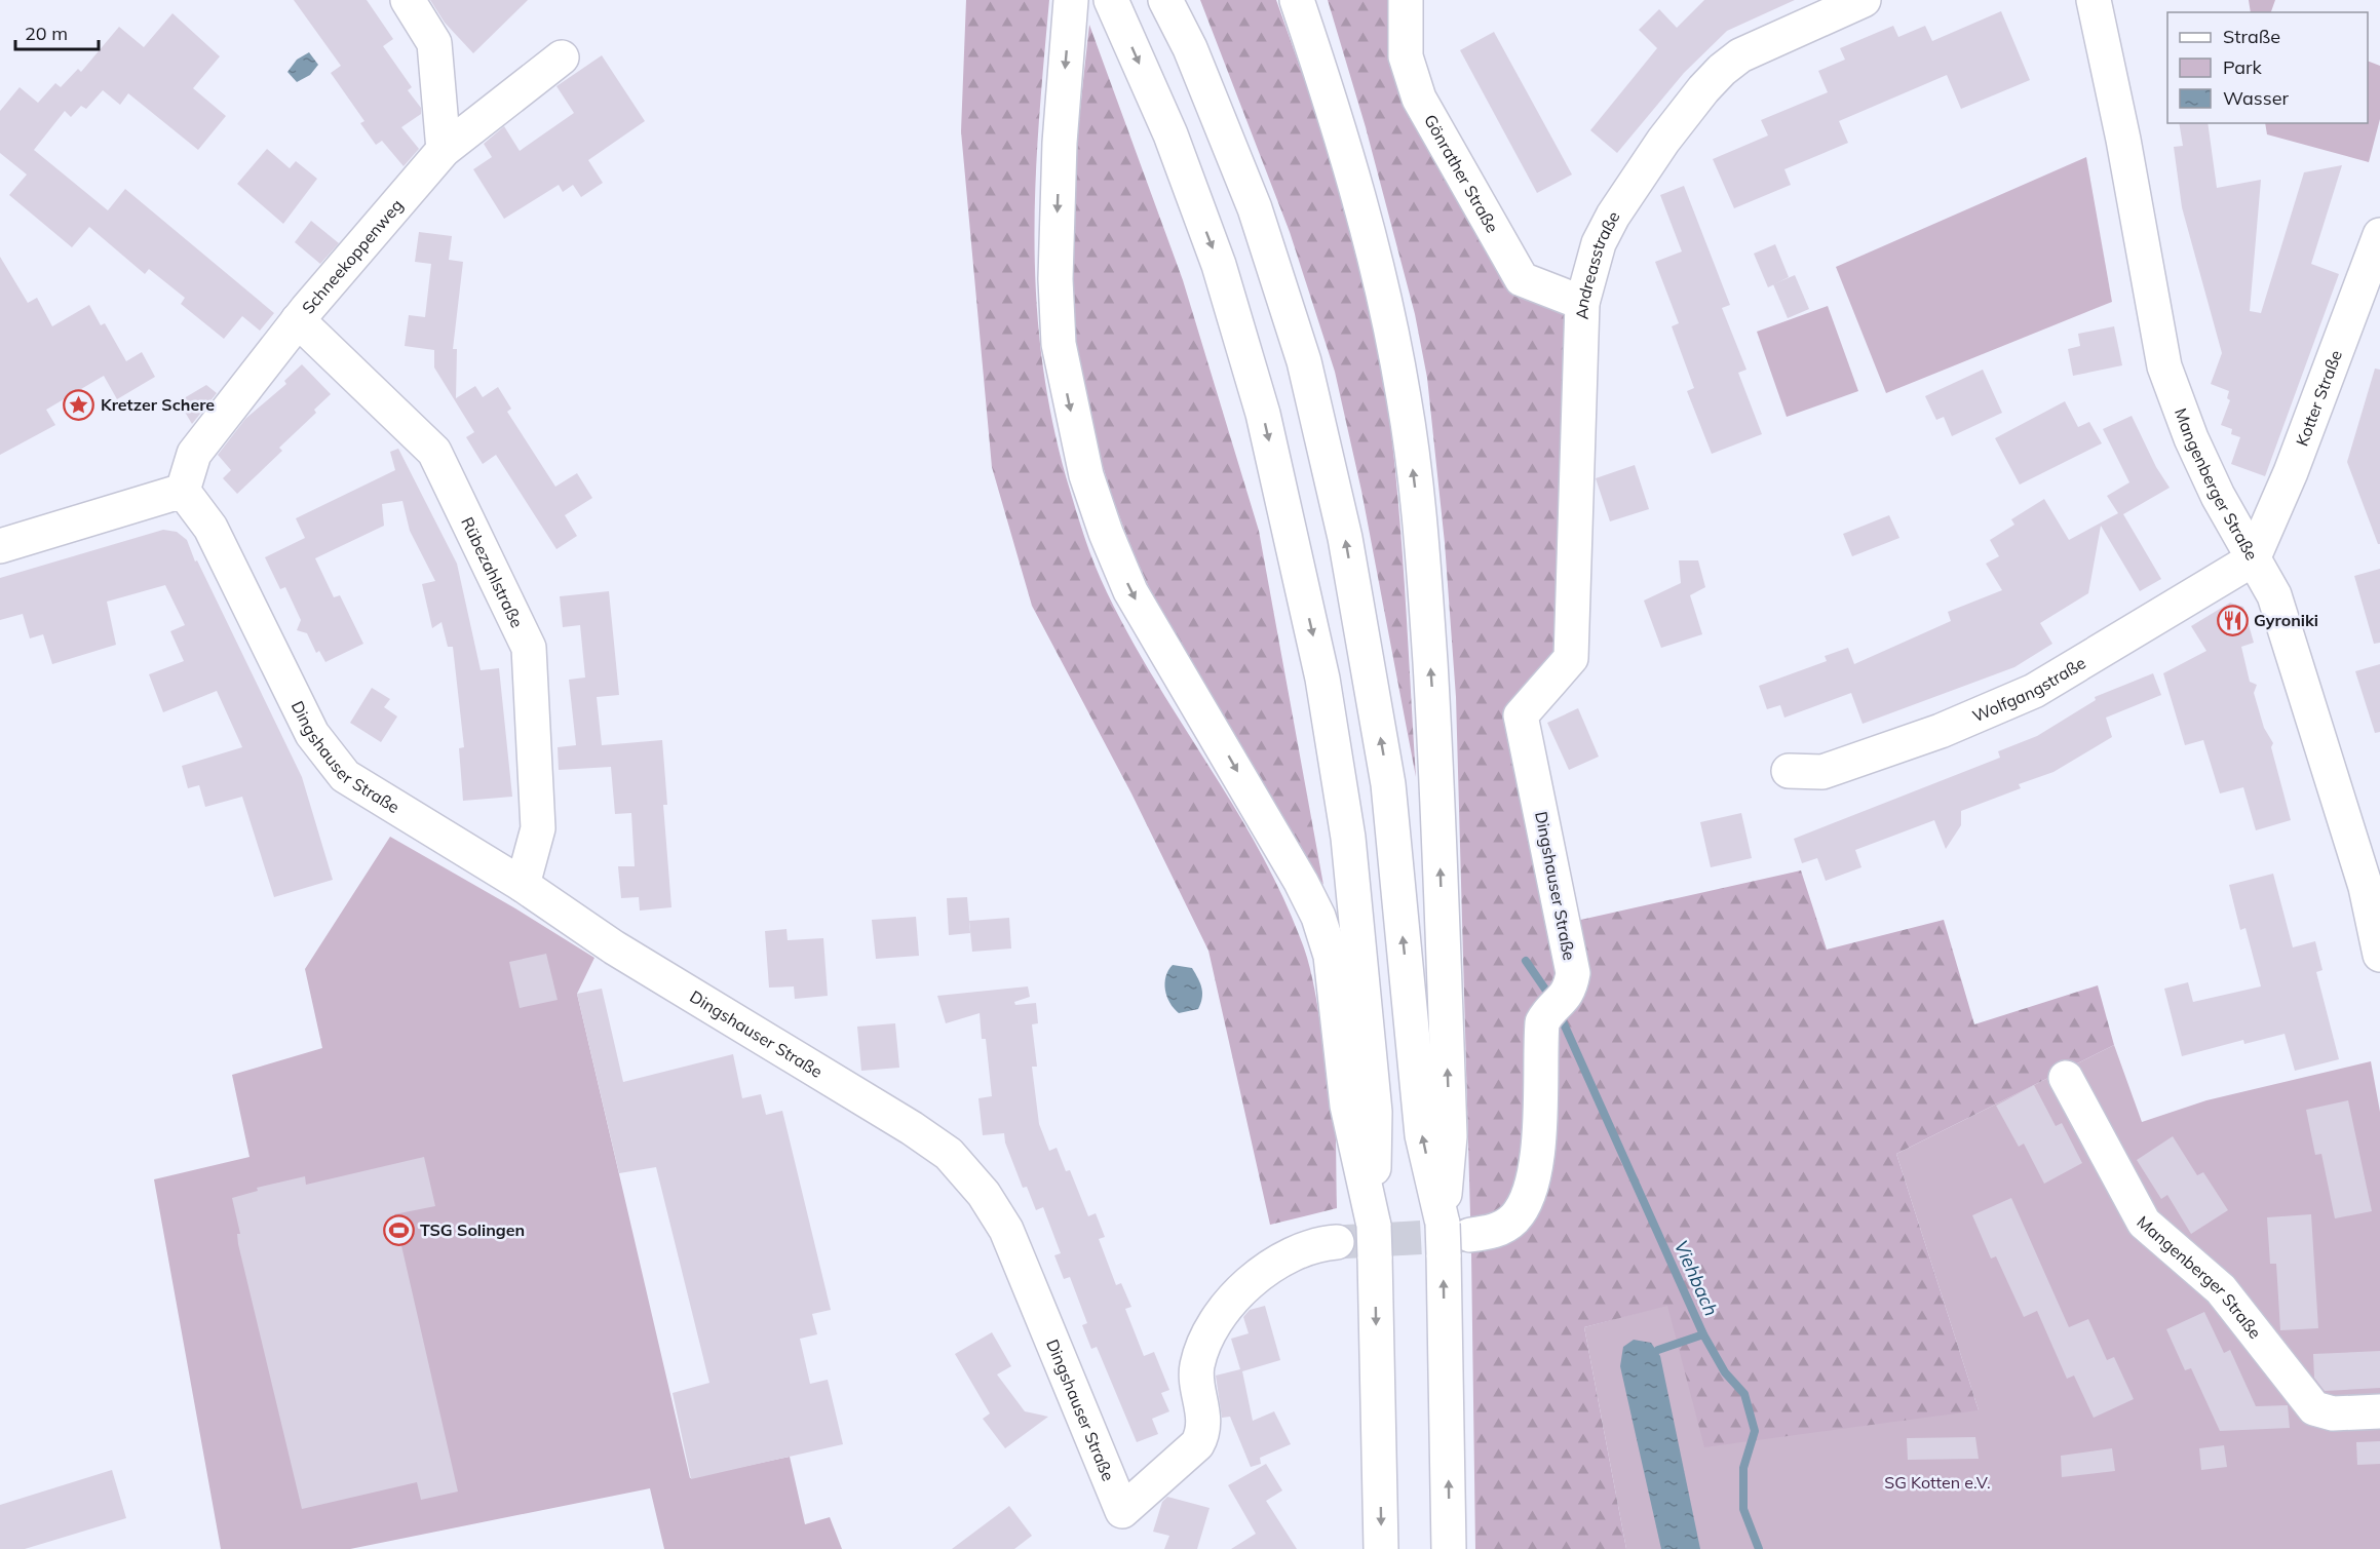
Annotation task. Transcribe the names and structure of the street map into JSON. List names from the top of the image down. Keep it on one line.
{"streets":{"main road":["Gönrather Straße","Schneekoppenweg","Andreasstraße","Kotter Straße","Mangenberger Straße","Rübezahlstraße","Wolfgangstraße","Dingshauser Straße"]},"crossings":[["Gönrather Straße","Andreasstraße"],["Schneekoppenweg","Rübezahlstraße"],["Schneekoppenweg","Dingshauser Straße"],["Andreasstraße","Dingshauser Straße"],["Kotter Straße","Mangenberger Straße"],["Kotter Straße","Wolfgangstraße"],["Mangenberger Straße","Wolfgangstraße"],["Rübezahlstraße","Dingshauser Straße"]],"water":["Viehbach"],"parks":["SG Kotten e.V."],"places":{"place":["Kretzer Schere"],"restaurant":["Gyroniki"],"sports":["TSG Solingen"]},"legend":["Straße","Park","Wasser"],"scale_bar":"20 m"}
